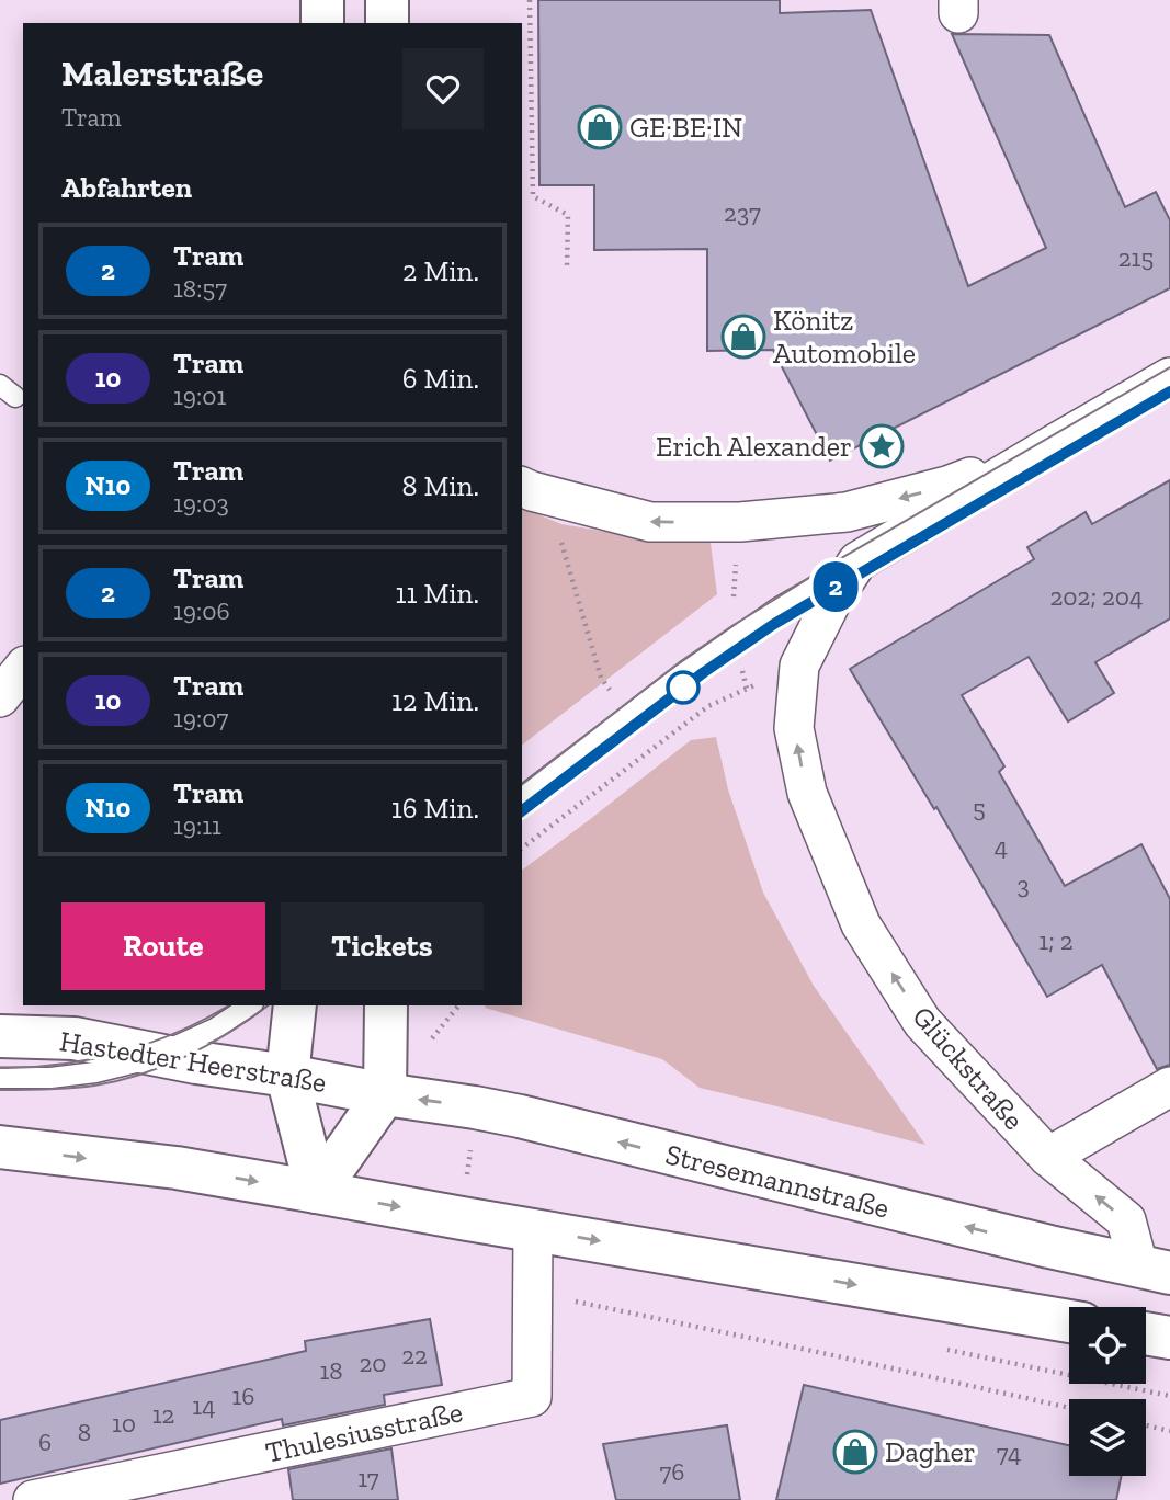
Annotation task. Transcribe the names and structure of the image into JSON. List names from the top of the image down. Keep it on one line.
{"streets":{"main road":["Hastedter Heerstraße","Stresemannstraße"],"street":["Glückstraße","Thulesiusstraße"]},"crossings":[["Hastedter Heerstraße","Stresemannstraße"],["Glückstraße","Stresemannstraße"]],"one_way":["Glückstraße"],"places":{"shop":["GE·BE·IN","Könitz Automobile","Dagher"],"place":["Erich Alexander"]},"lines":["tram line 2"],"house_numbers":["237","215","202; 204","5","4","3","1; 2","22","20","18","16","14","12","10","8","6","74","76","17"],"page":{"on_map":"2","heading":[["Malerstraße","Tram"],"Abfahrten"],"list":[{"mark":"2","name":"Tram","note":"18:57","value":"2 Min."},{"mark":"10","name":"Tram","note":"19:01","value":"6 Min."},{"mark":"N10","name":"Tram","note":"19:03","value":"8 Min."},{"mark":"2","name":"Tram","note":"19:06","value":"11 Min."},{"mark":"10","name":"Tram","note":"19:07","value":"12 Min."},{"mark":"N10","name":"Tram","note":"19:11","value":"16 Min."}],"buttons":["Route","Tickets"]}}
